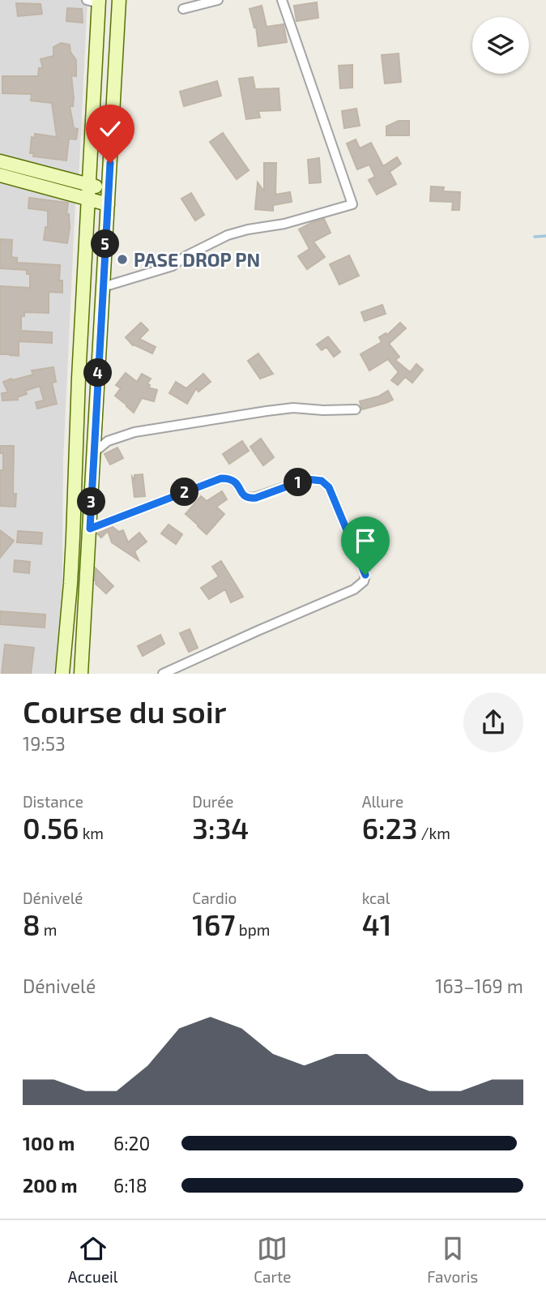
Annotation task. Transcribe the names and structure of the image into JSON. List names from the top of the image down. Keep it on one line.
{"places":["PASE DROP PN"],"page":{"pins":["5","4","1","2","3"],"heading":["Course du soir","19:53"],"stats":[["Distance","0.56 km"],["Durée","3:34"],["Allure","6:23 /km"],["Dénivelé","8 m"],["Cardio","167 bpm"],["kcal","41"]],"chart":["Dénivelé","163–169 m"],"list":[{"name":"100 m","note":"6:20"},{"name":"200 m","note":"6:18"}],"tabs":["Accueil","Carte","Favoris"]}}
